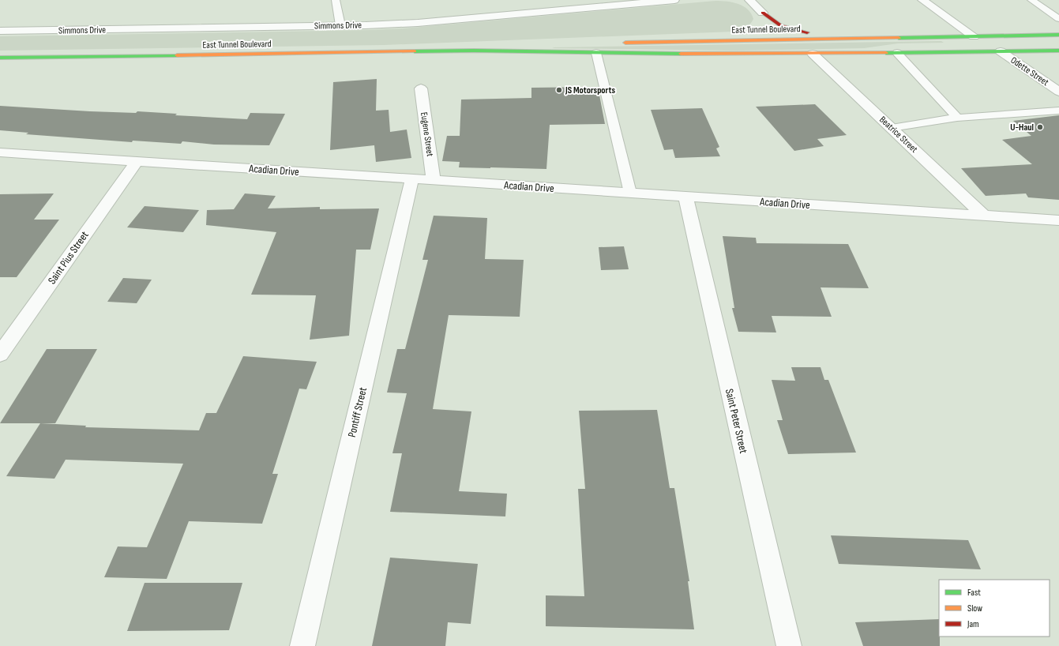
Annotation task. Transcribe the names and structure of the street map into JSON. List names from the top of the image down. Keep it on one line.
{"streets":{"main road":["East Tunnel Boulevard"],"street":["Simmons Drive","Odette Street","Eugene Street","Beatrice Street","Acadian Drive","Saint Pius Street","Pontiff Street","Saint Peter Street"]},"crossings":[["East Tunnel Boulevard","Odette Street"],["East Tunnel Boulevard","Beatrice Street"],["Eugene Street","Acadian Drive"],["Beatrice Street","Acadian Drive"],["Acadian Drive","Saint Pius Street"],["Acadian Drive","Pontiff Street"],["Acadian Drive","Saint Peter Street"]],"places":["JS Motorsports","U-Haul"],"legend":["Fast","Slow","Jam"]}
